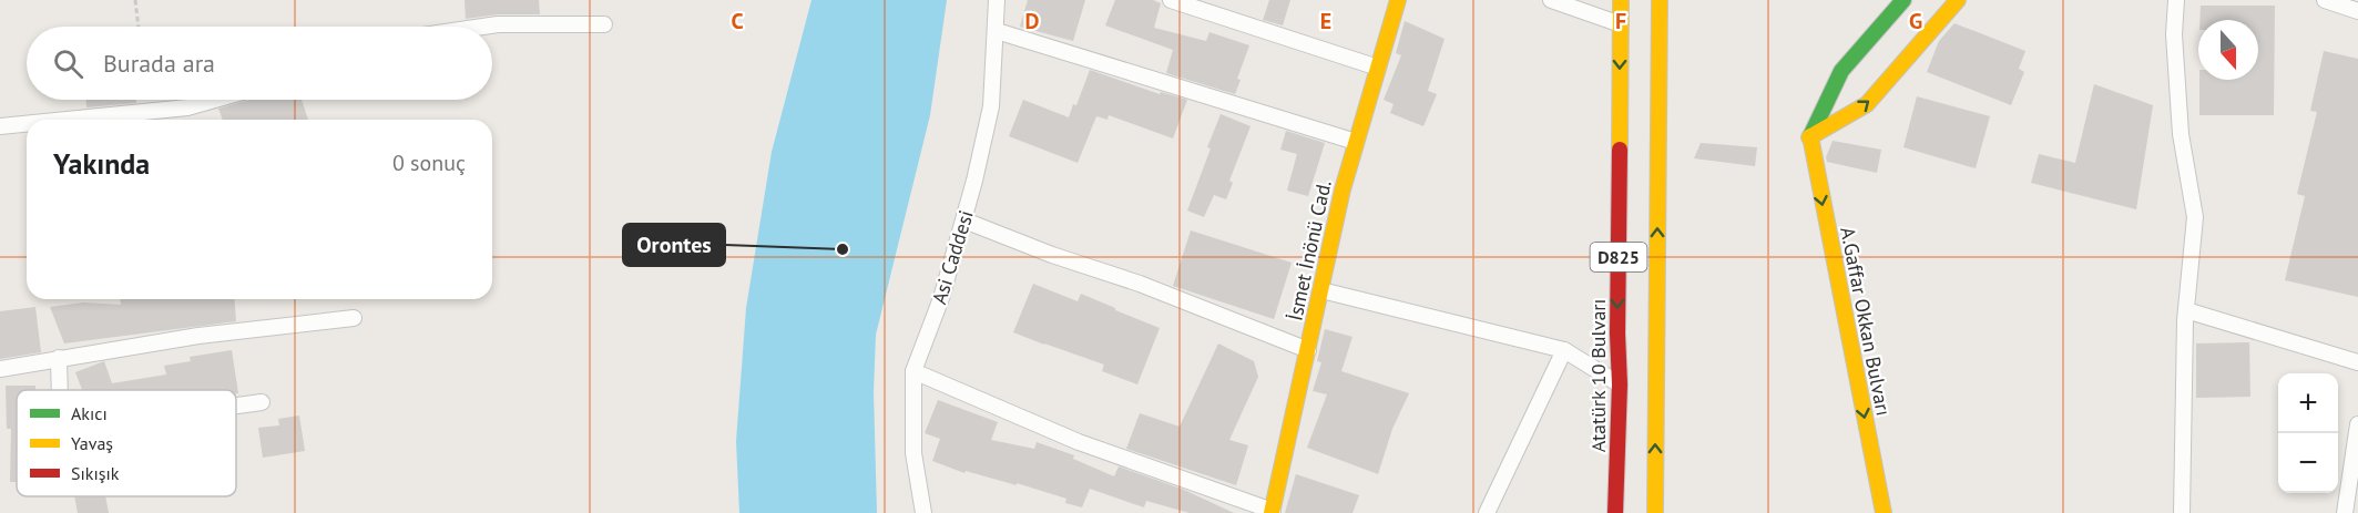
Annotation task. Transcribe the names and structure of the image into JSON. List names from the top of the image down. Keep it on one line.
{"streets":{"main road":["İsmet İnönü Cad.","D825","A.Gaffar Okkan Bulvarı","Atatürk 10 Bulvarı"],"street":["Asi Caddesi"]},"one_way":["A.Gaffar Okkan Bulvarı"],"places":["Orontes"],"legend":["Akıcı","Yavaş","Sıkışık"],"north":"bottom","page":{"search":"Burada ara","heading":["Yakında","0 sonuç"],"map_buttons":["+","−"]},"grid":{"columns":["C","D","E","F","G"]}}
